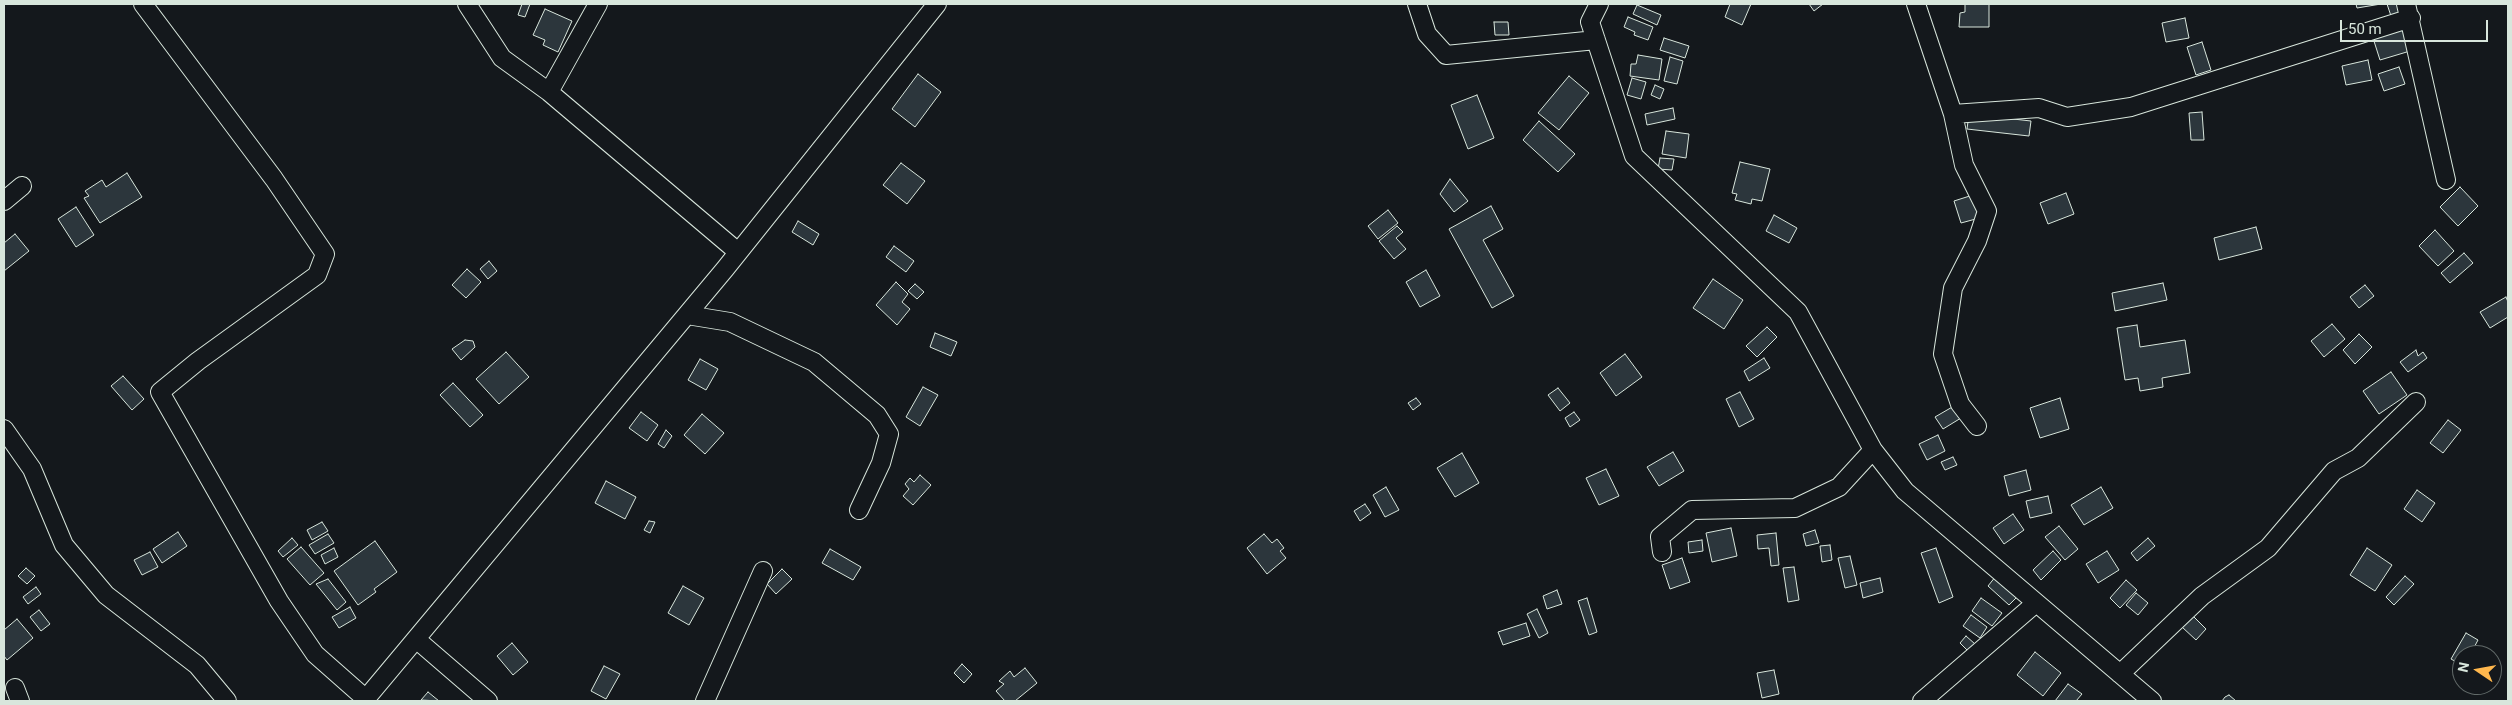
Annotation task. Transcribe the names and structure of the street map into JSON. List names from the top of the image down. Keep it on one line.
{"scale_bar":"50 m","north":"left"}
